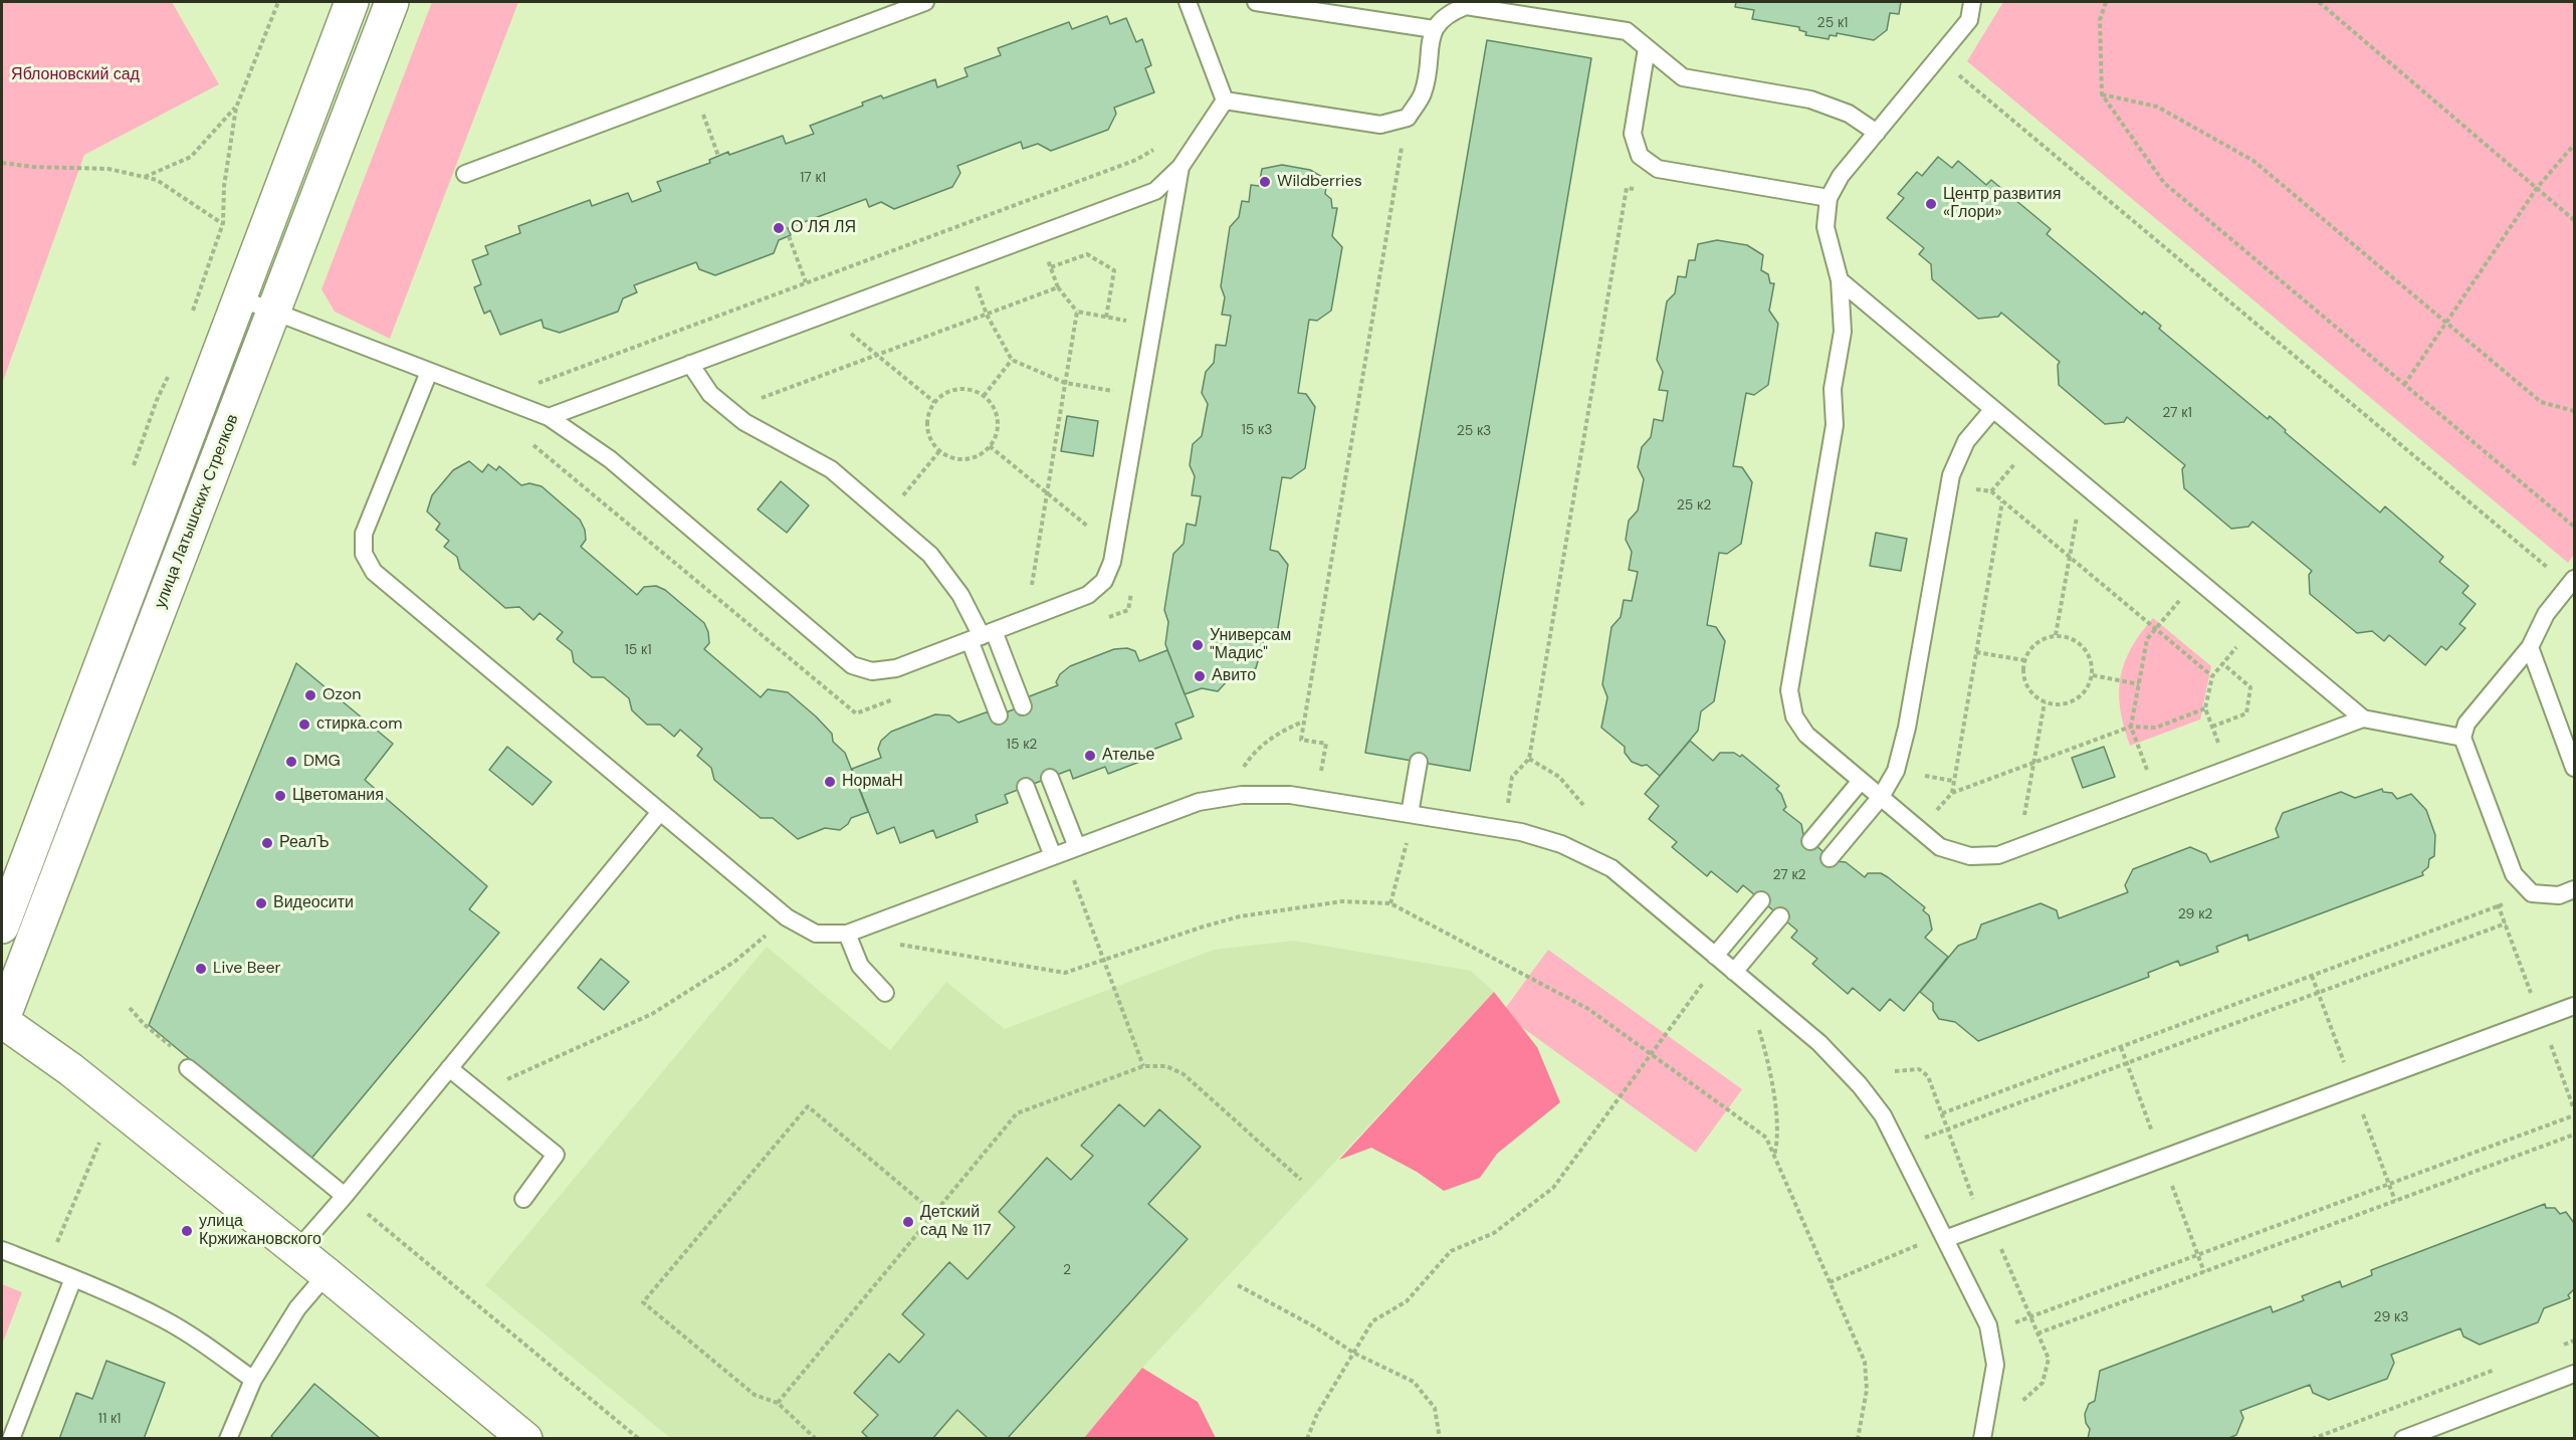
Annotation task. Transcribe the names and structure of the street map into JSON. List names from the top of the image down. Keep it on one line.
{"streets":{"street":["улица Латышских Стрелков"]},"parks":["Яблоновский сад"],"places":["Wildberries","Центр развития «Глори»","О ЛЯ ЛЯ","Универсам \"Мадис\"","Авито","Ozon","стирка.com","Ателье","DMG","НормаН","Цветомания","РеалЪ","Видеосити","Live Beer","Детский сад № 117","улица Кржижановского"],"house_numbers":["25 к1","17 к1","27 к1","15 к3","25 к3","25 к2","15 к1","15 к2","27 к2","29 к2","2","29 к3","11 к1"]}
